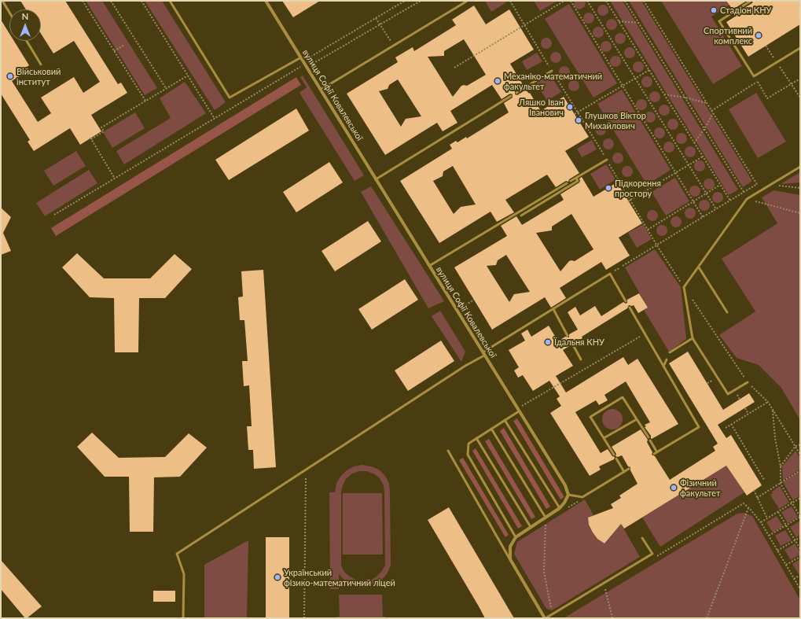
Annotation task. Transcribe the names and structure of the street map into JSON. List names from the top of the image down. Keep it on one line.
{"streets":{"street":["вулиця Софії Ковалевської"]},"places":["Стадіон КНУ","Спортивний комплекс","Військовий інститут","Механіко-математичний факультет","Ляшко Іван Іванович","Глушков Віктор Михайлович","Підкорення простору","Їдальня КНУ","Фізичний факультет","Український фізико-математичний ліцей"],"north":"top"}
